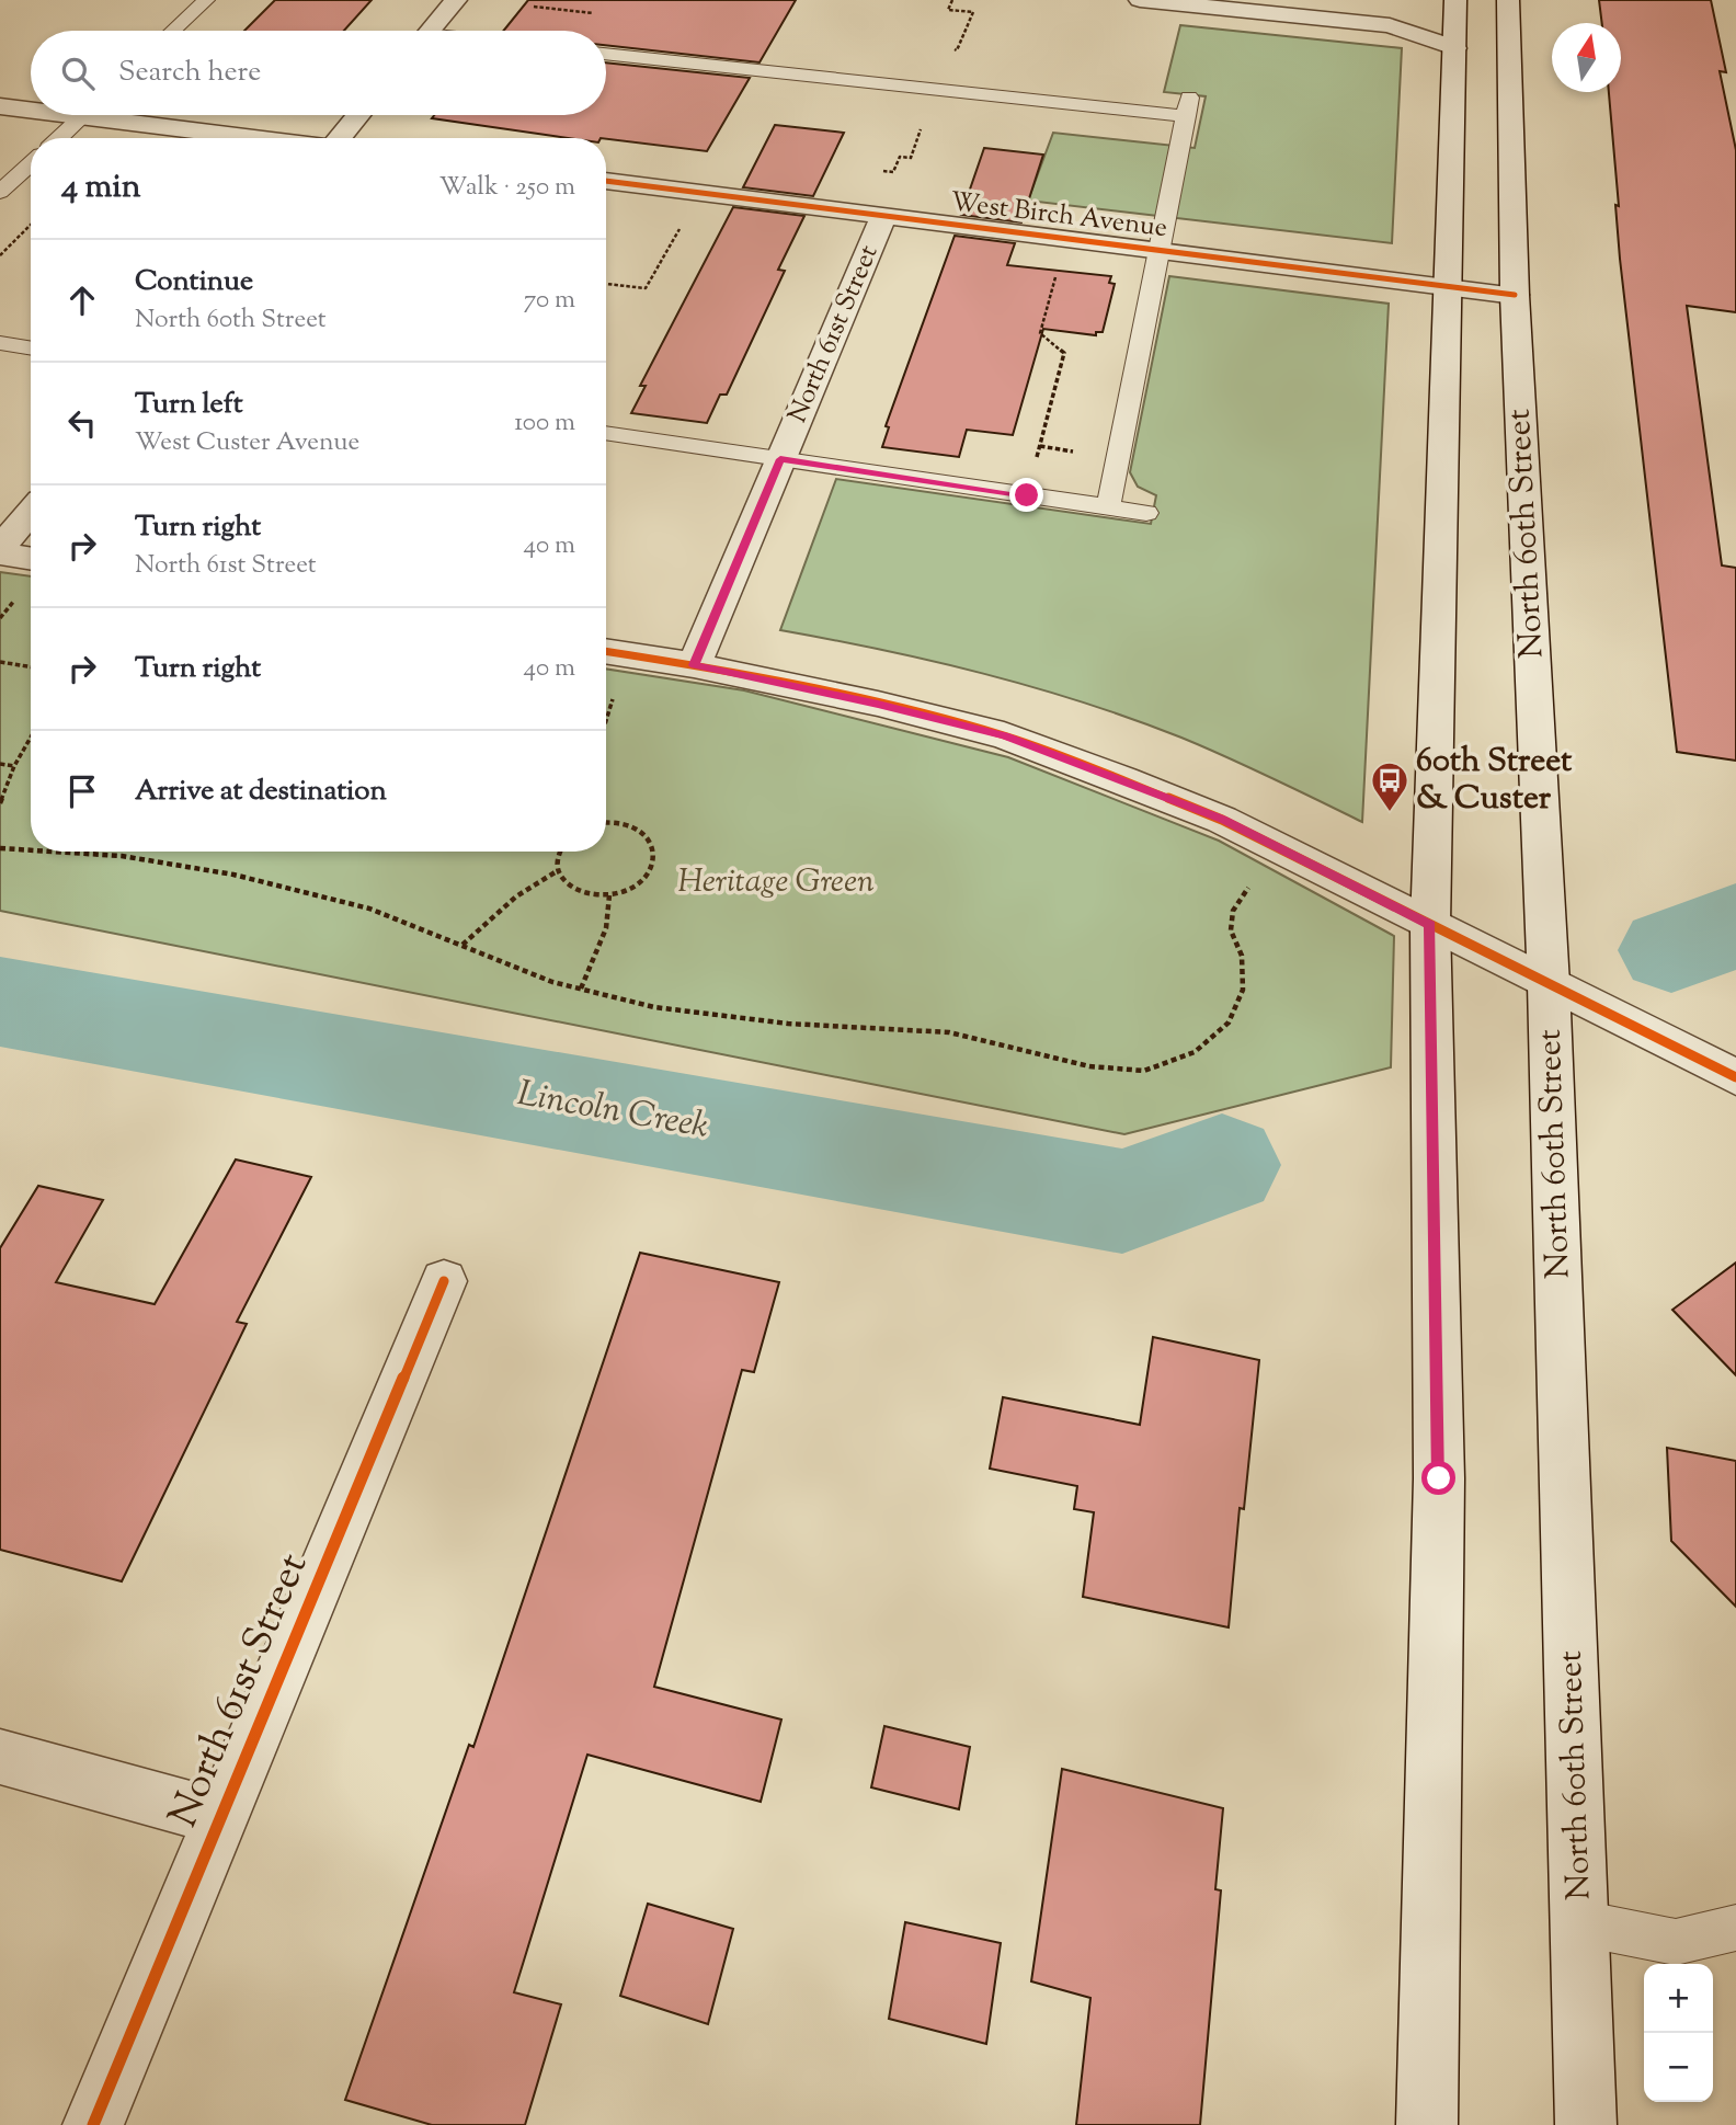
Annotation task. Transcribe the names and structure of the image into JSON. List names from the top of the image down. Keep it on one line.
{"streets":{"street":["West Birch Avenue","North 61st Street","North 60th Street"]},"crossings":[["West Birch Avenue","North 61st Street"],["West Birch Avenue","North 60th Street"]],"water":["Lincoln Creek"],"parks":["Heritage Green"],"places":{"bus stop":["60th Street & Custer"]},"north":"top","page":{"search":"Search here","heading":["4 min","Walk · 250 m"],"list":[["Continue","North 60th Street","70 m"],["Turn left","West Custer Avenue","100 m"],["Turn right","North 61st Street","40 m"],["Turn right","40 m"],"Arrive at destination"],"map_buttons":["+","−"]}}
